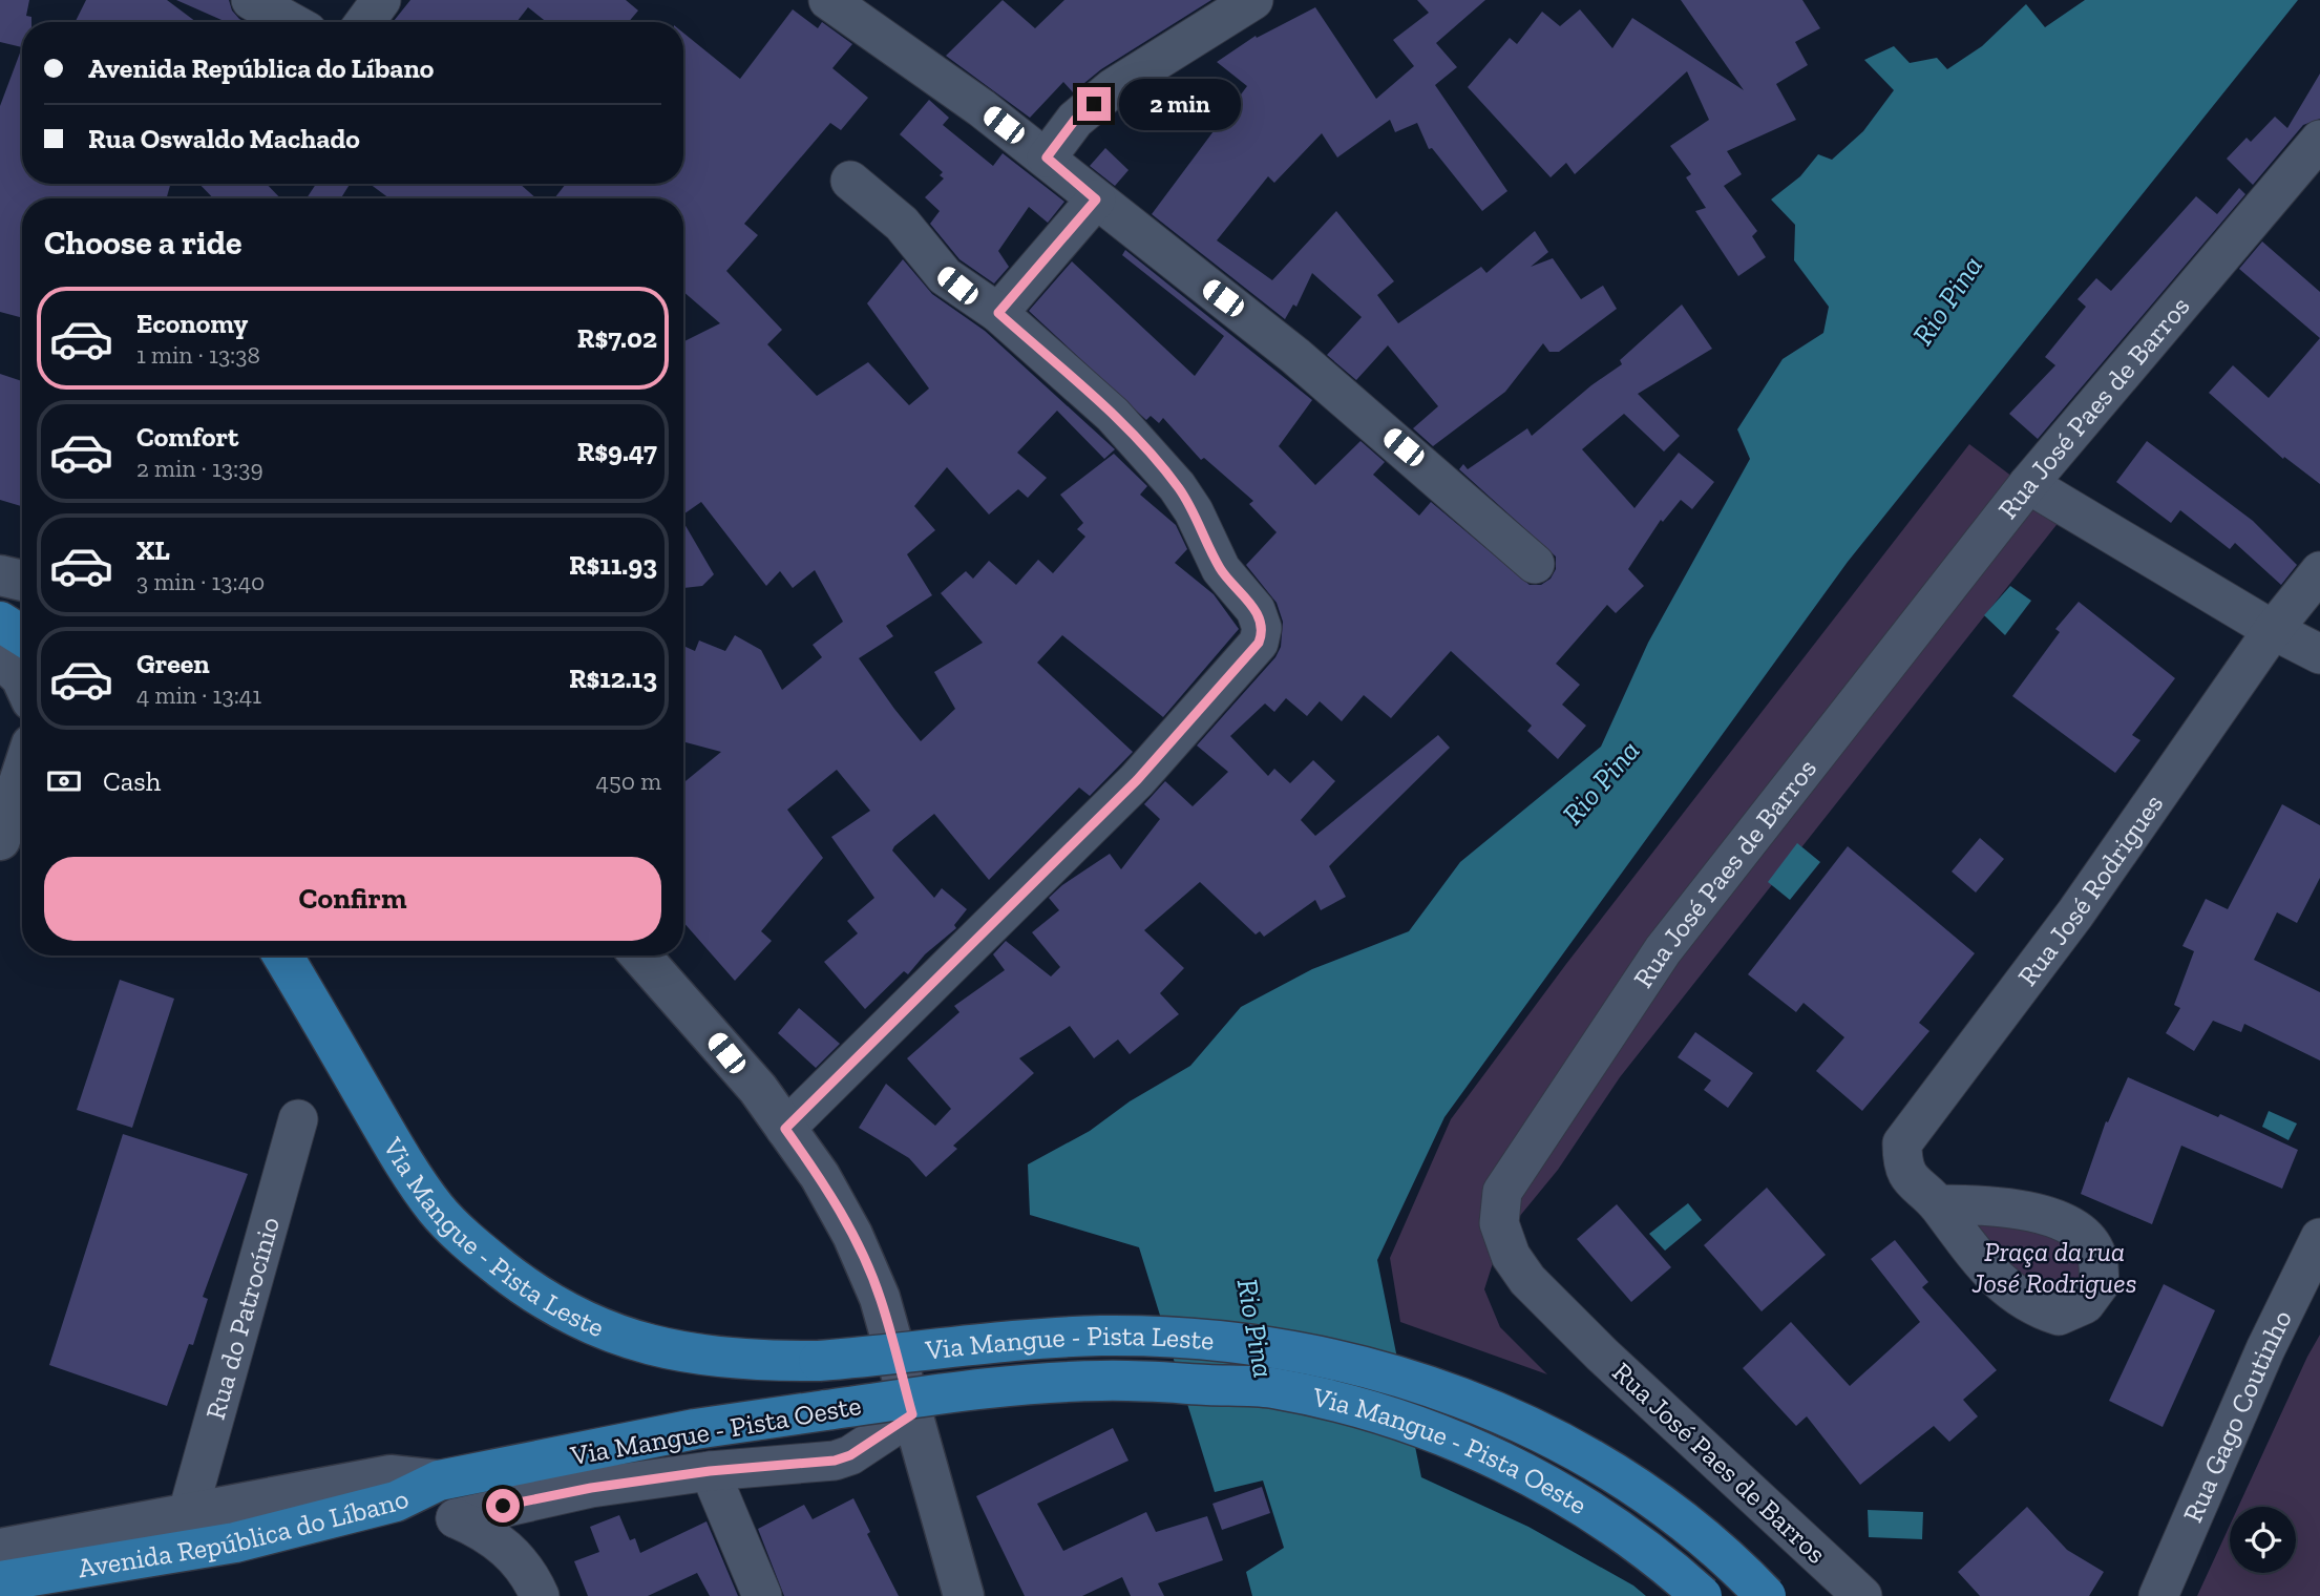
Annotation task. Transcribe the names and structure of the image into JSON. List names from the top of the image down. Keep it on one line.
{"streets":{"main road":["Via Mangue - Pista Leste","Via Mangue - Pista Oeste","Avenida República do Líbano"],"street":["Rua José Paes de Barros","Rua José Rodrigues","Rua do Patrocínio","Rua Gago Coutinho"]},"crossings":[["Rua do Patrocínio","Avenida República do Líbano"],["Via Mangue - Pista Oeste","Avenida República do Líbano"]],"water":["Rio Pina"],"parks":["Praça da rua José Rodrigues"],"page":{"banner":["Avenida República do Líbano","Rua Oswaldo Machado"],"bubble":"2 min","heading":"Choose a ride","list":[{"name":"Economy","note":"1 min · 13:38","value":"R$7.02"},{"name":"Comfort","note":"2 min · 13:39","value":"R$9.47"},{"name":"XL","note":"3 min · 13:40","value":"R$11.93"},{"name":"Green","note":"4 min · 13:41","value":"R$12.13"}],"pay":["Cash","450 m"],"buttons":"Confirm"}}
